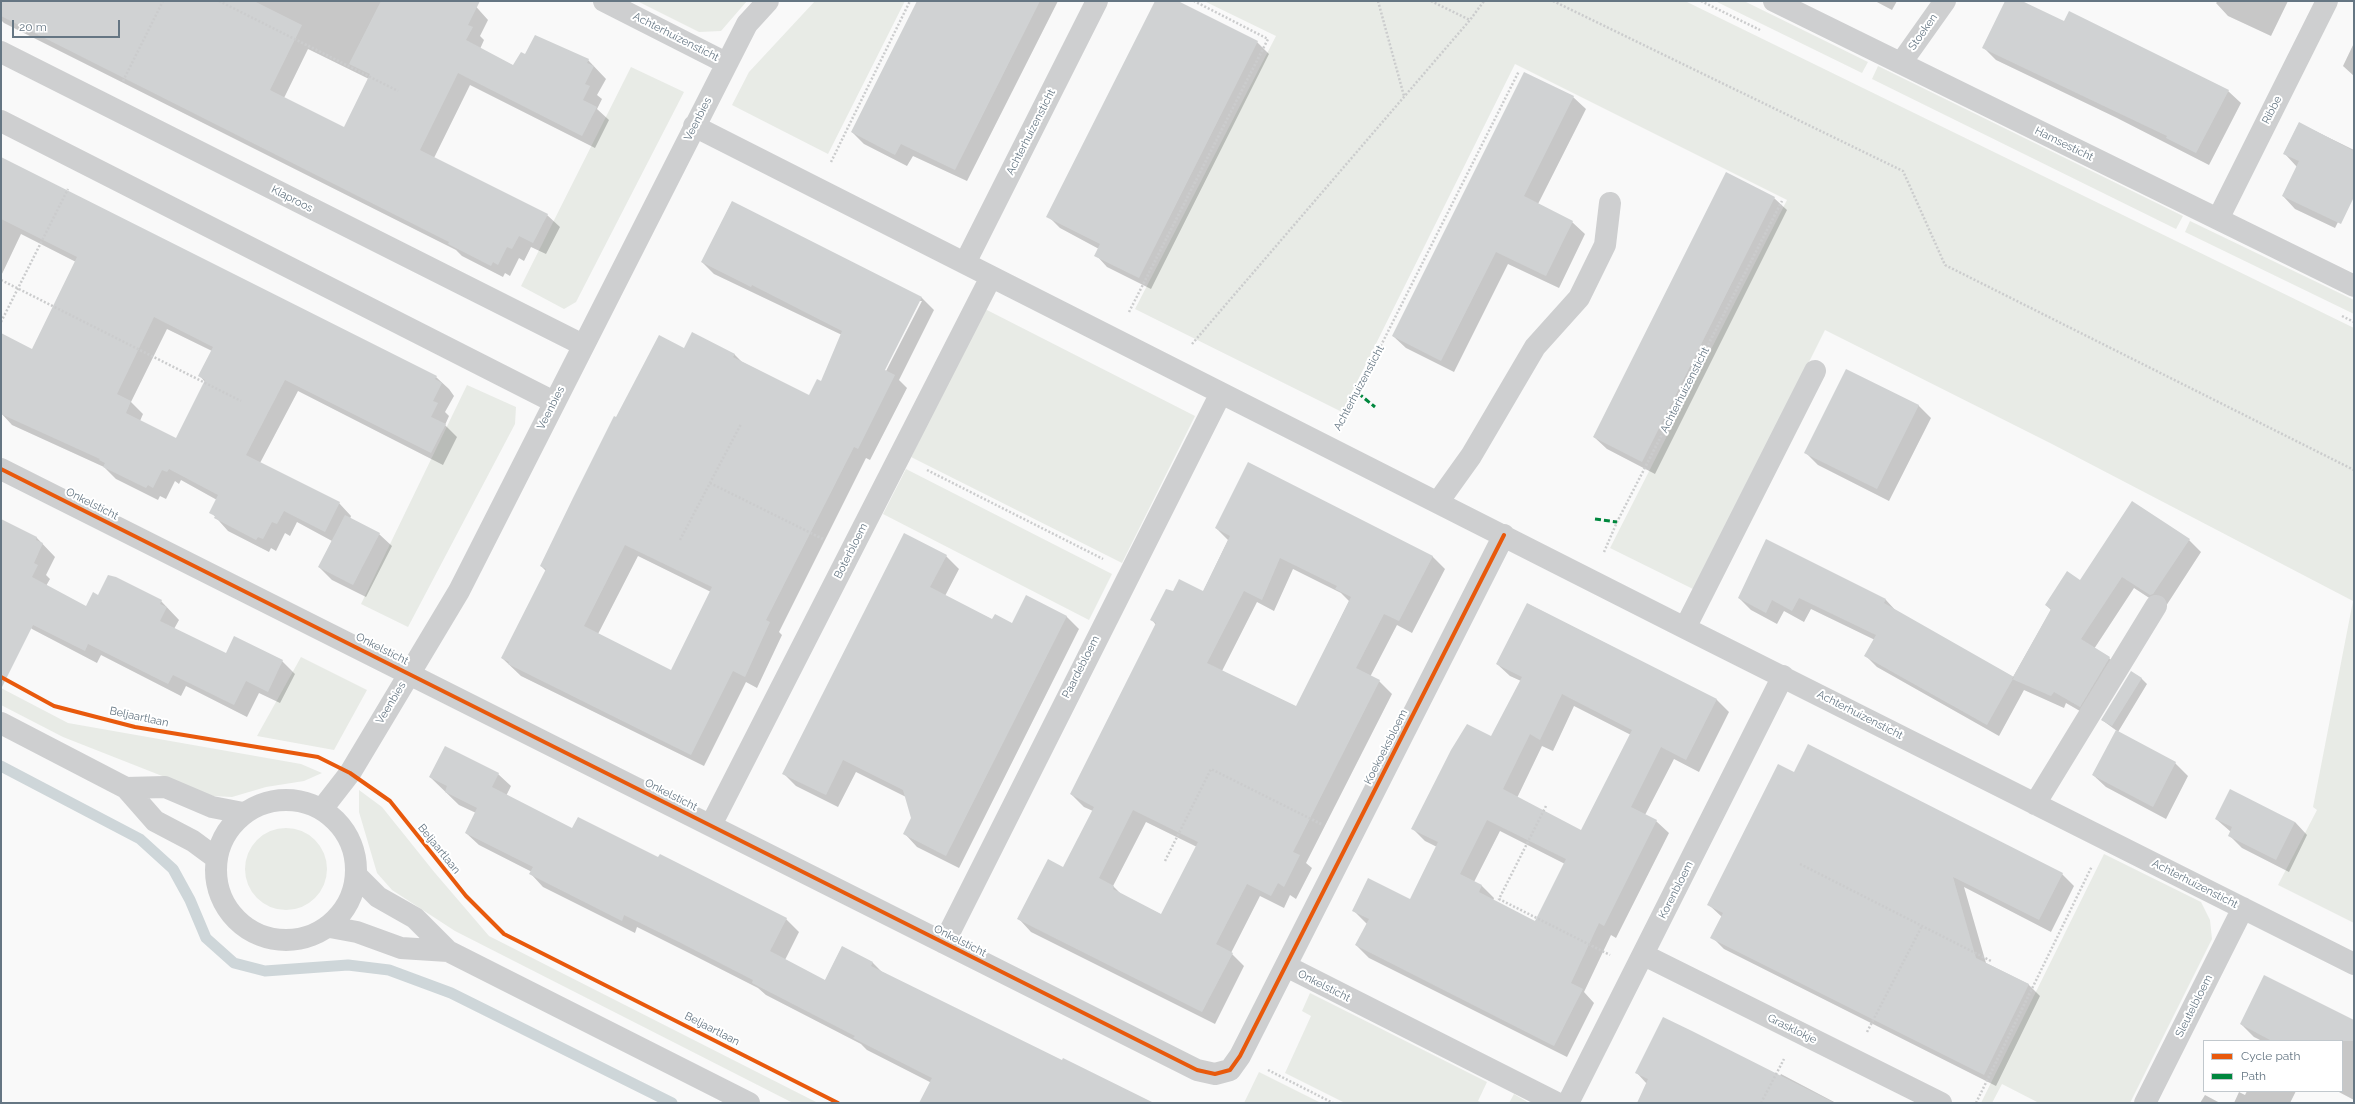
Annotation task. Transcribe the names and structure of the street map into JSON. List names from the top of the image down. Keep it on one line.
{"streets":{"street":["Stoeken","Achterhuizensticht","Ribbe","Veenbies","Hamsesticht","Klaproos","Onkelsticht","Boterbloem","Paardebloem","Koekoeksbloem","Korenbloem","Sleutelbloem","Grasklokje"],"cycle path":["Beljaartlaan"]},"crossings":[["Stoeken","Hamsesticht"],["Achterhuizensticht","Veenbies"],["Achterhuizensticht","Boterbloem"],["Achterhuizensticht","Paardebloem"],["Achterhuizensticht","Koekoeksbloem"],["Achterhuizensticht","Korenbloem"],["Achterhuizensticht","Sleutelbloem"],["Ribbe","Hamsesticht"],["Veenbies","Klaproos"],["Veenbies","Onkelsticht"],["Onkelsticht","Boterbloem"],["Onkelsticht","Paardebloem"],["Onkelsticht","Koekoeksbloem"],["Korenbloem","Grasklokje"]],"legend":["Cycle path","Path"],"scale_bar":"20 m"}
